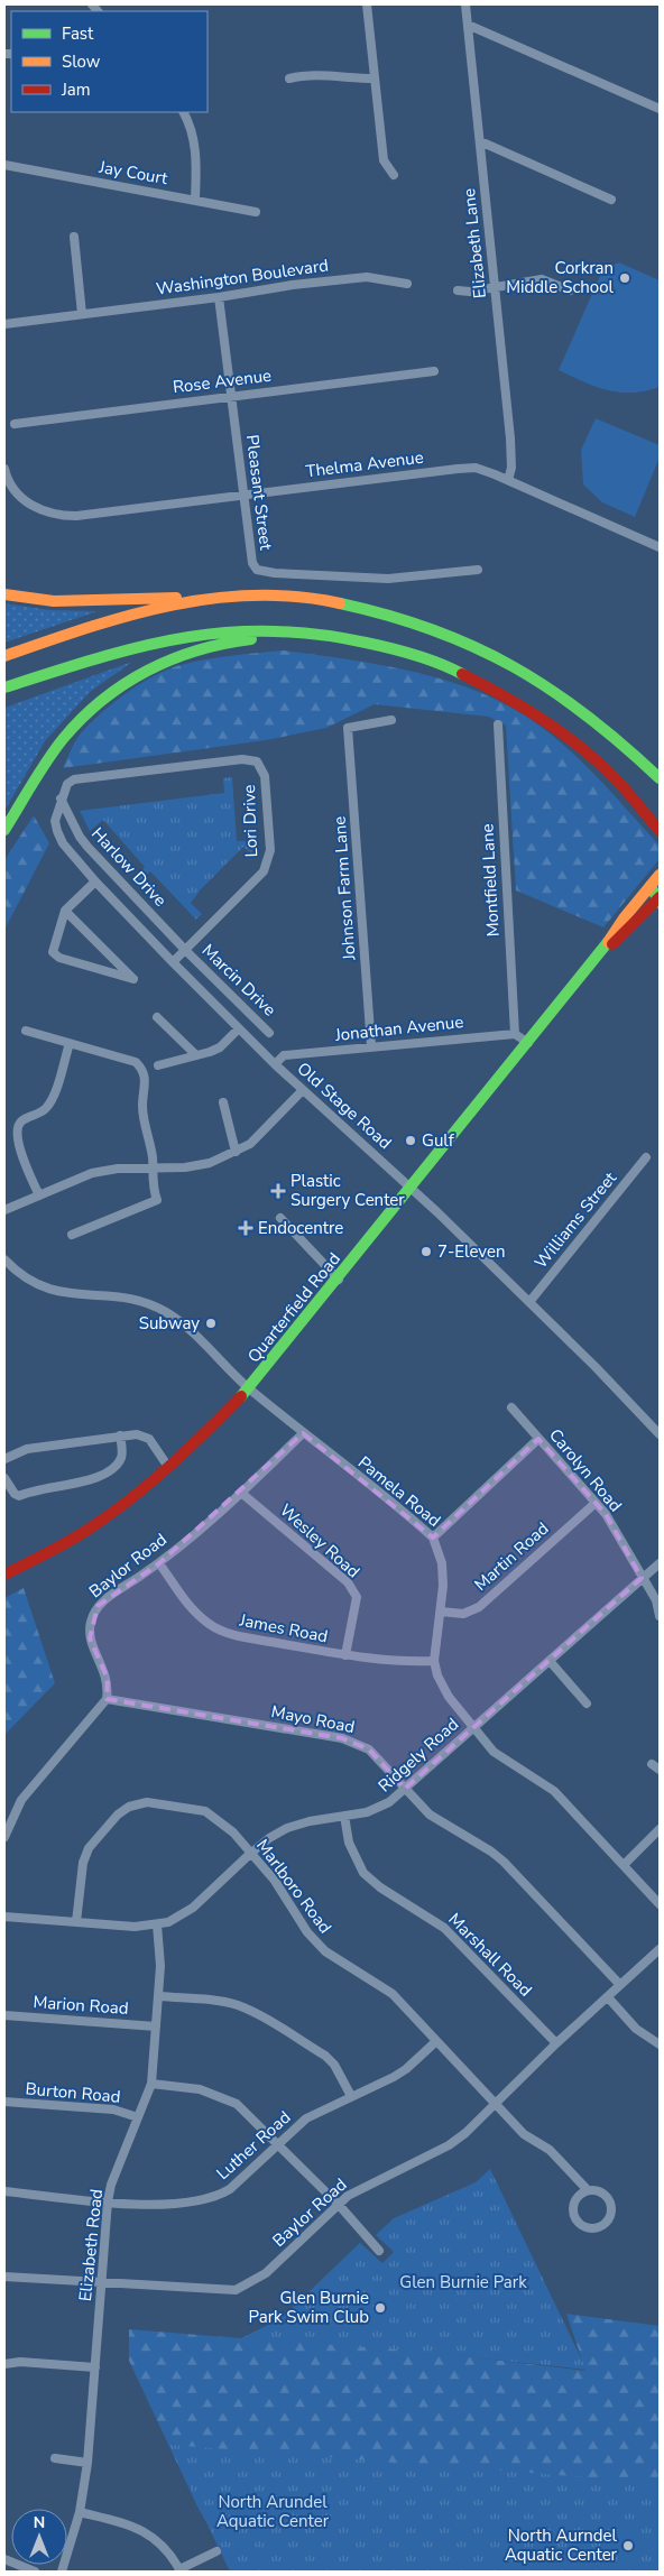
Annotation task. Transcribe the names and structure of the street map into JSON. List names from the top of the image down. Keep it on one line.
{"streets":{"main road":["Quarterfield Road"],"street":["Jay Court","Elizabeth Lane","Washington Boulevard","Rose Avenue","Thelma Avenue","Pleasant Street","Lori Drive","Harlow Drive","Montfield Lane","Johnson Farm Lane","Marcin Drive","Jonathan Avenue","Old Stage Road","Williams Street","Carolyn Road","Pamela Road","Wesley Road","Martin Road","Baylor Road","James Road","Mayo Road","Ridgely Road","Marlboro Road","Marshall Road","Marion Road","Burton Road","Luther Road","Elizabeth Road"]},"crossings":[["Elizabeth Lane","Thelma Avenue"],["Washington Boulevard","Pleasant Street"],["Rose Avenue","Pleasant Street"],["Thelma Avenue","Pleasant Street"],["Lori Drive","Harlow Drive"],["Lori Drive","Marcin Drive"],["Lori Drive","Old Stage Road"],["Harlow Drive","Marcin Drive"],["Montfield Lane","Jonathan Avenue"],["Johnson Farm Lane","Jonathan Avenue"],["Jonathan Avenue","Old Stage Road"],["Old Stage Road","Williams Street"],["Old Stage Road","Quarterfield Road"],["Quarterfield Road","Pamela Road"],["Carolyn Road","Martin Road"],["Carolyn Road","Ridgely Road"],["Pamela Road","Martin Road"],["Pamela Road","Baylor Road"],["Pamela Road","James Road"],["Pamela Road","Ridgely Road"],["Wesley Road","Baylor Road"],["Wesley Road","James Road"],["Baylor Road","James Road"],["Baylor Road","Mayo Road"],["Baylor Road","Marlboro Road"],["Baylor Road","Marshall Road"],["Baylor Road","Elizabeth Road"],["Mayo Road","Ridgely Road"],["Ridgely Road","Marlboro Road"],["Ridgely Road","Marshall Road"],["Ridgely Road","Elizabeth Road"],["Marlboro Road","Luther Road"],["Marion Road","Elizabeth Road"],["Burton Road","Elizabeth Road"],["Luther Road","Elizabeth Road"]],"parks":["Glen Burnie Park","North Arundel Aquatic Center"],"places":{"other":["Corkran Middle School","Gulf","7-Eleven","Subway","Glen Burnie Park Swim Club","North Aurndel Aquatic Center"],"health":["Plastic Surgery Center","Endocentre"]},"legend":["Fast","Slow","Jam"],"north":"top"}
